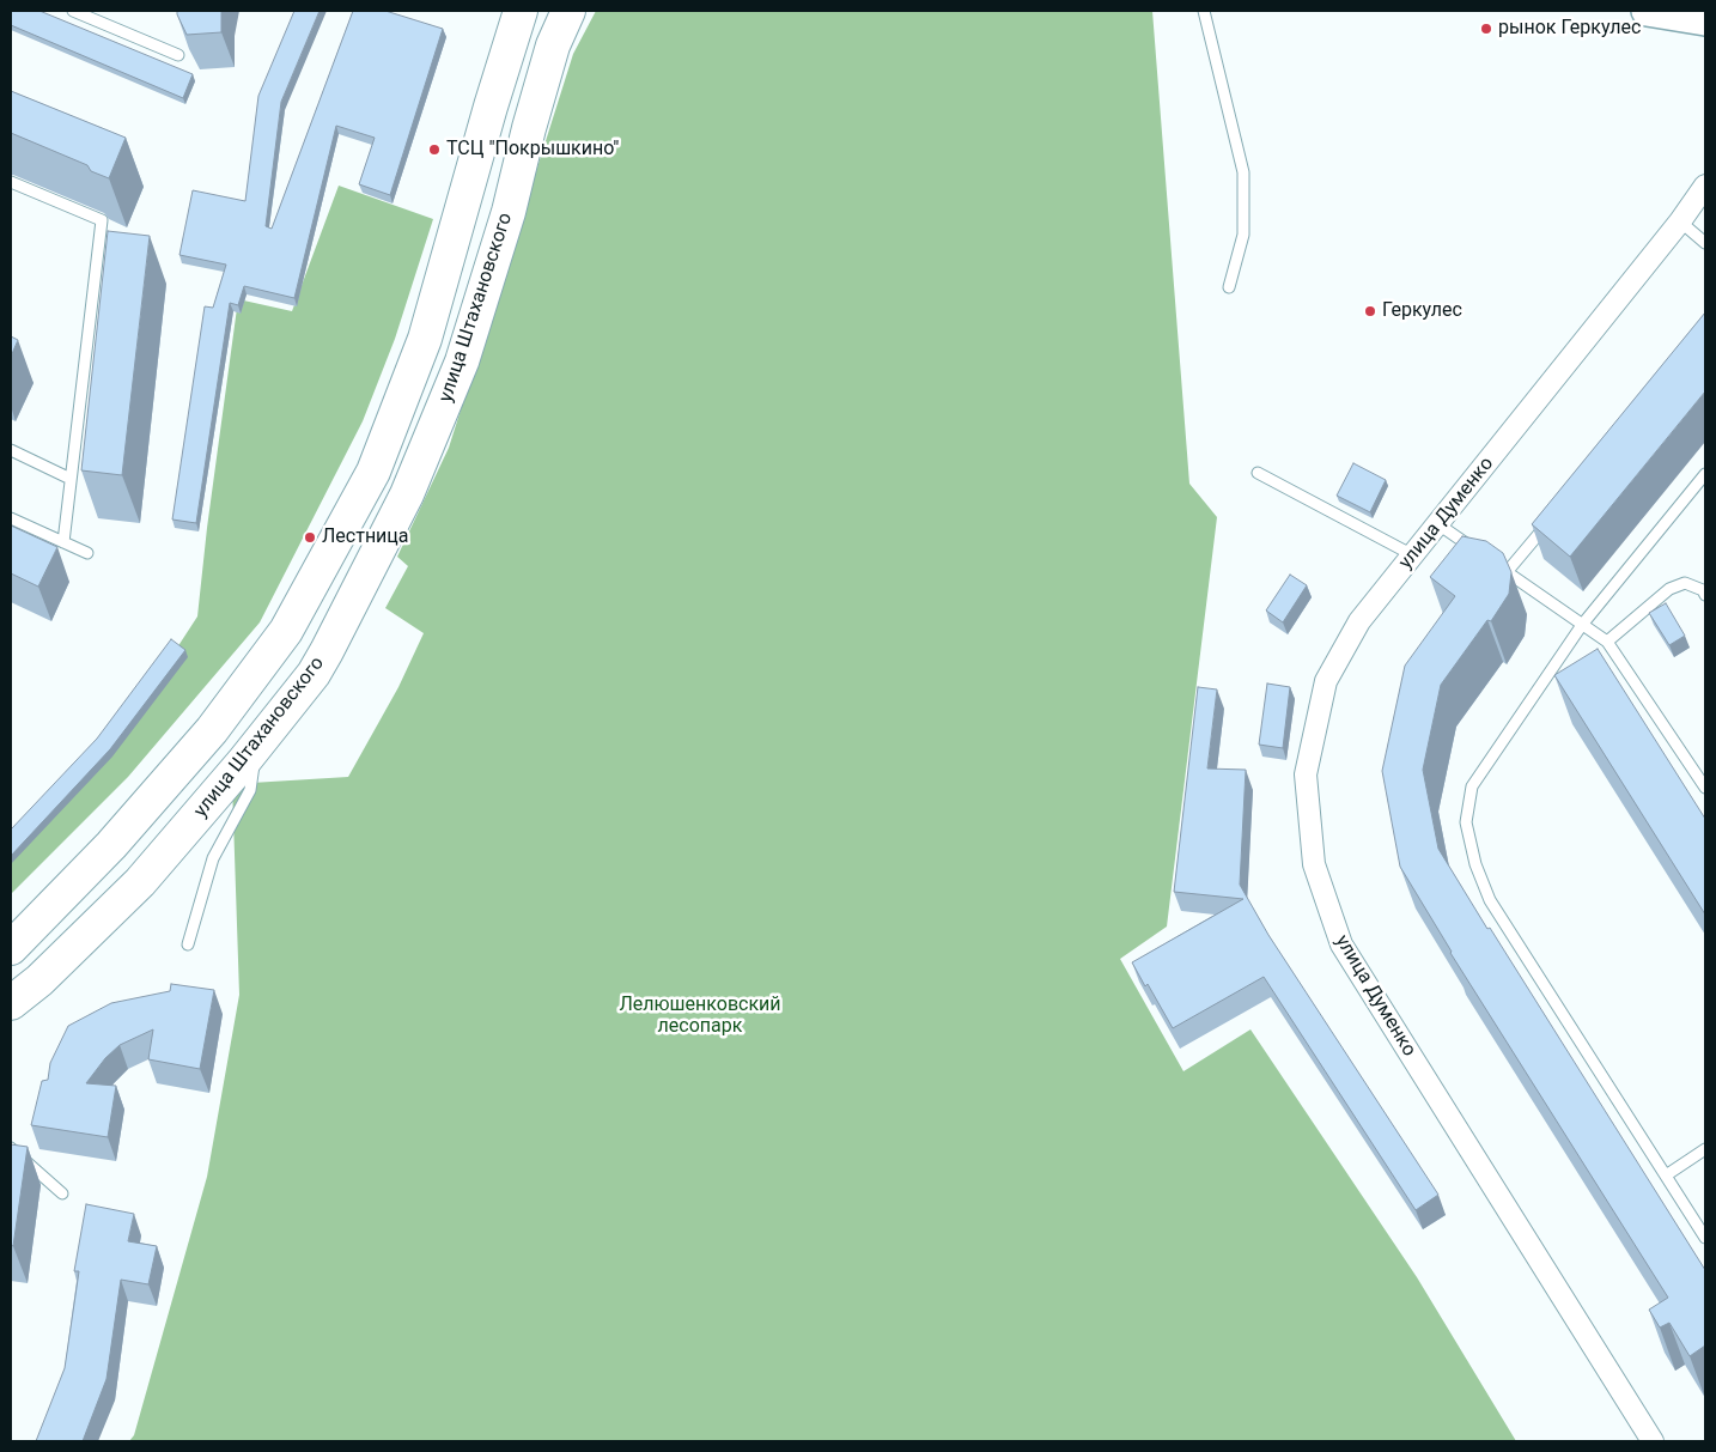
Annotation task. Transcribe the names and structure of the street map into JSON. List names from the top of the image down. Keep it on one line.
{"streets":{"main road":["улица Штахановского"],"street":["улица Думенко"]},"parks":["Лелюшенковский лесопарк"],"places":["рынок Геркулес","ТСЦ \"Покрышкино\"","Геркулес","Лестница"]}
